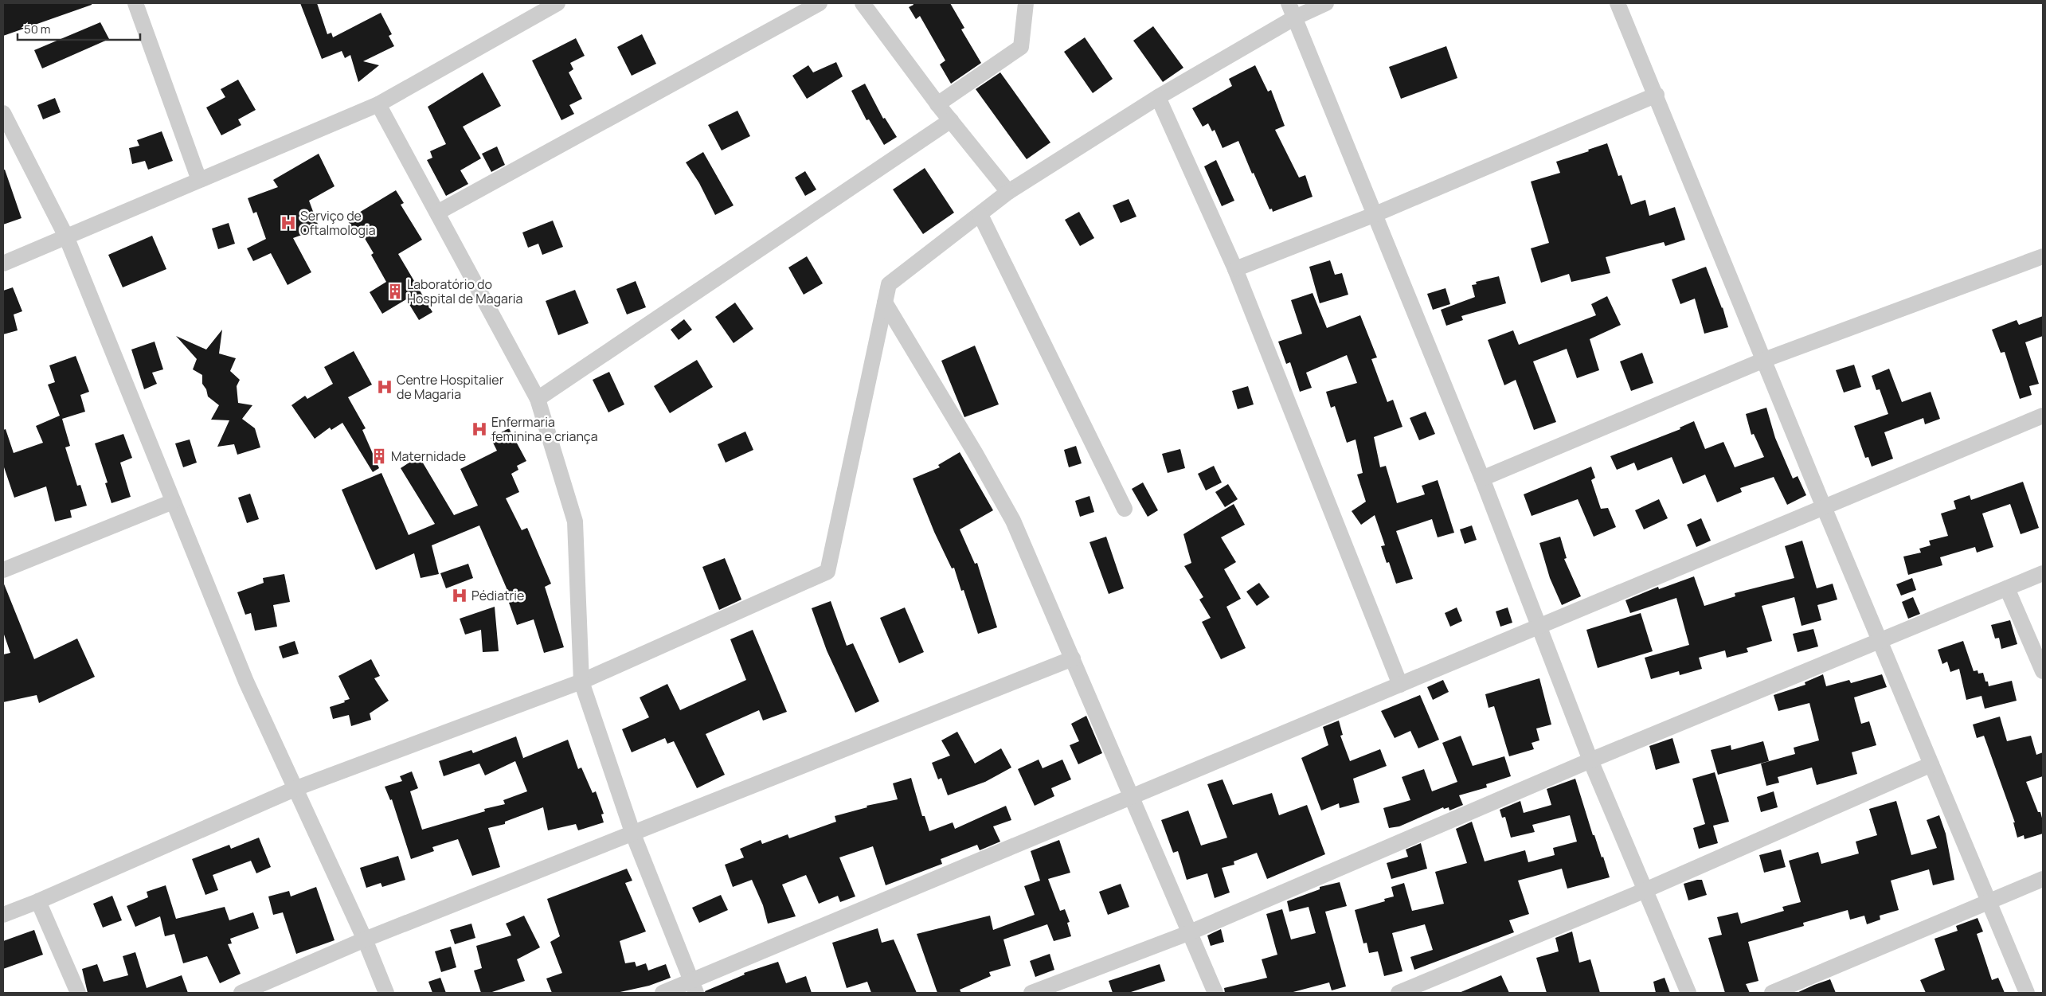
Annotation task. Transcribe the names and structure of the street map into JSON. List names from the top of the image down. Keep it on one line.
{"places":{"hospital":["Serviço de Oftalmologia","Centre Hospitalier de Magaria","Enfermaria feminina e criança","Pédiatrie"],"building":["Laboratório do Hospital de Magaria","Maternidade"]},"scale_bar":"50 m"}
